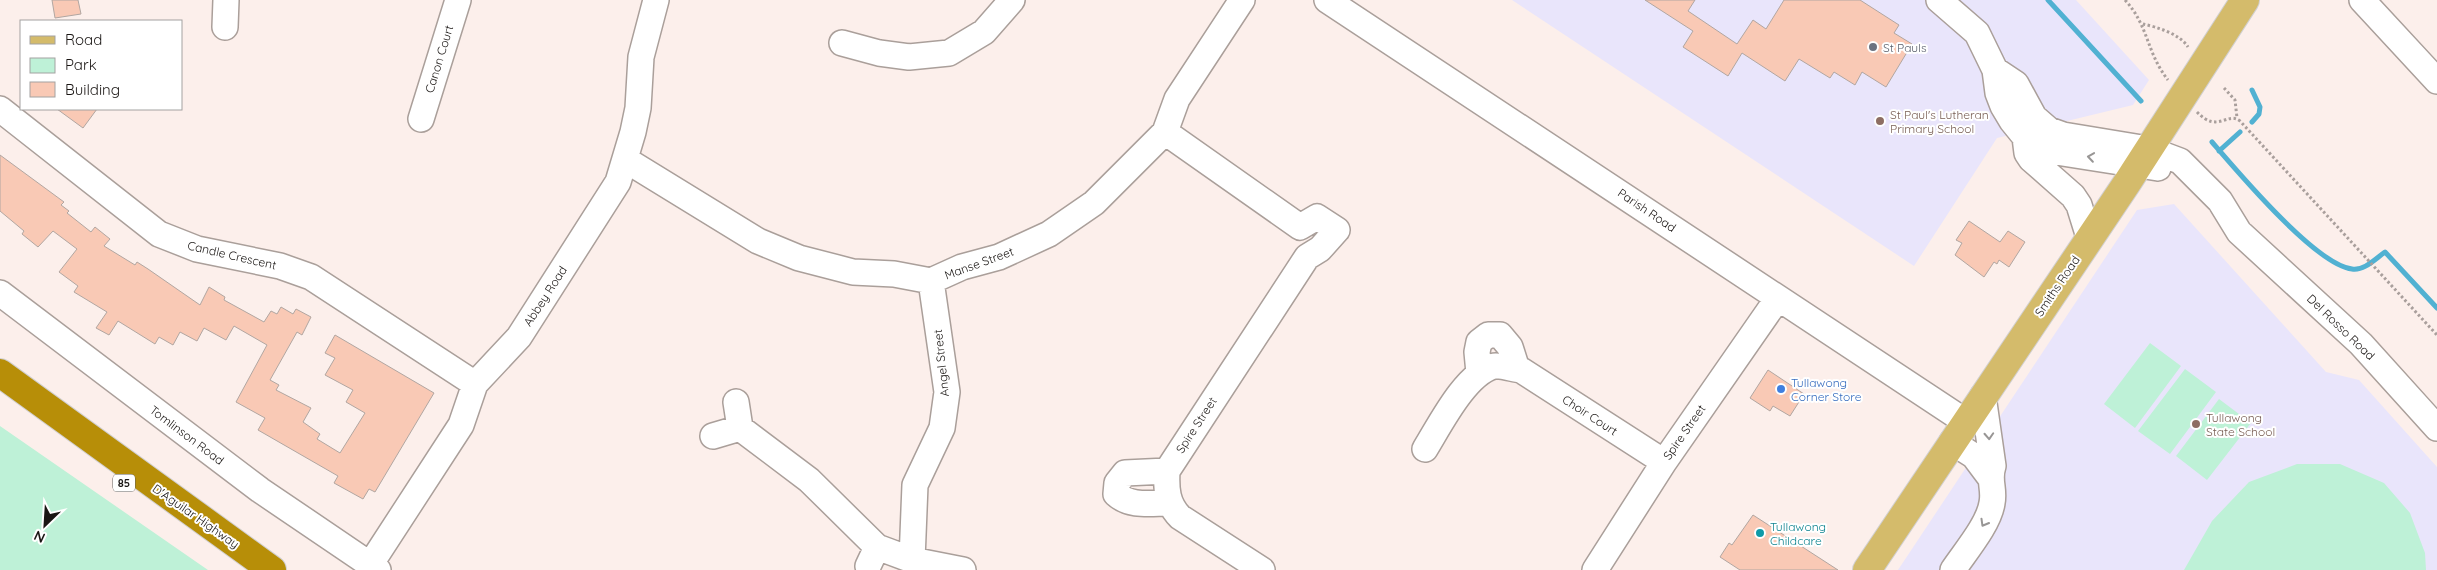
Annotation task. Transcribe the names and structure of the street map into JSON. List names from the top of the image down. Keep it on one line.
{"streets":{"highway":["85","D'Aguilar Highway"],"main road":["Smiths Road"],"street":["Canon Court","Parish Road","Candle Crescent","Manse Street","Abbey Road","Del Rosso Road","Angel Street","Choir Court","Spire Street","Tomlinson Road"]},"crossings":[["Parish Road","Smiths Road"],["Parish Road","Spire Street"],["Candle Crescent","Abbey Road"],["Manse Street","Abbey Road"],["Manse Street","Angel Street"],["Smiths Road","Del Rosso Road"],["Abbey Road","Tomlinson Road"],["Choir Court","Spire Street"]],"places":["St Pauls","St Paul's Lutheran Primary School","Tullawong Corner Store","Tullawong State School","Tullawong Childcare"],"legend":["Road","Park","Building"],"north":"bottom left"}
